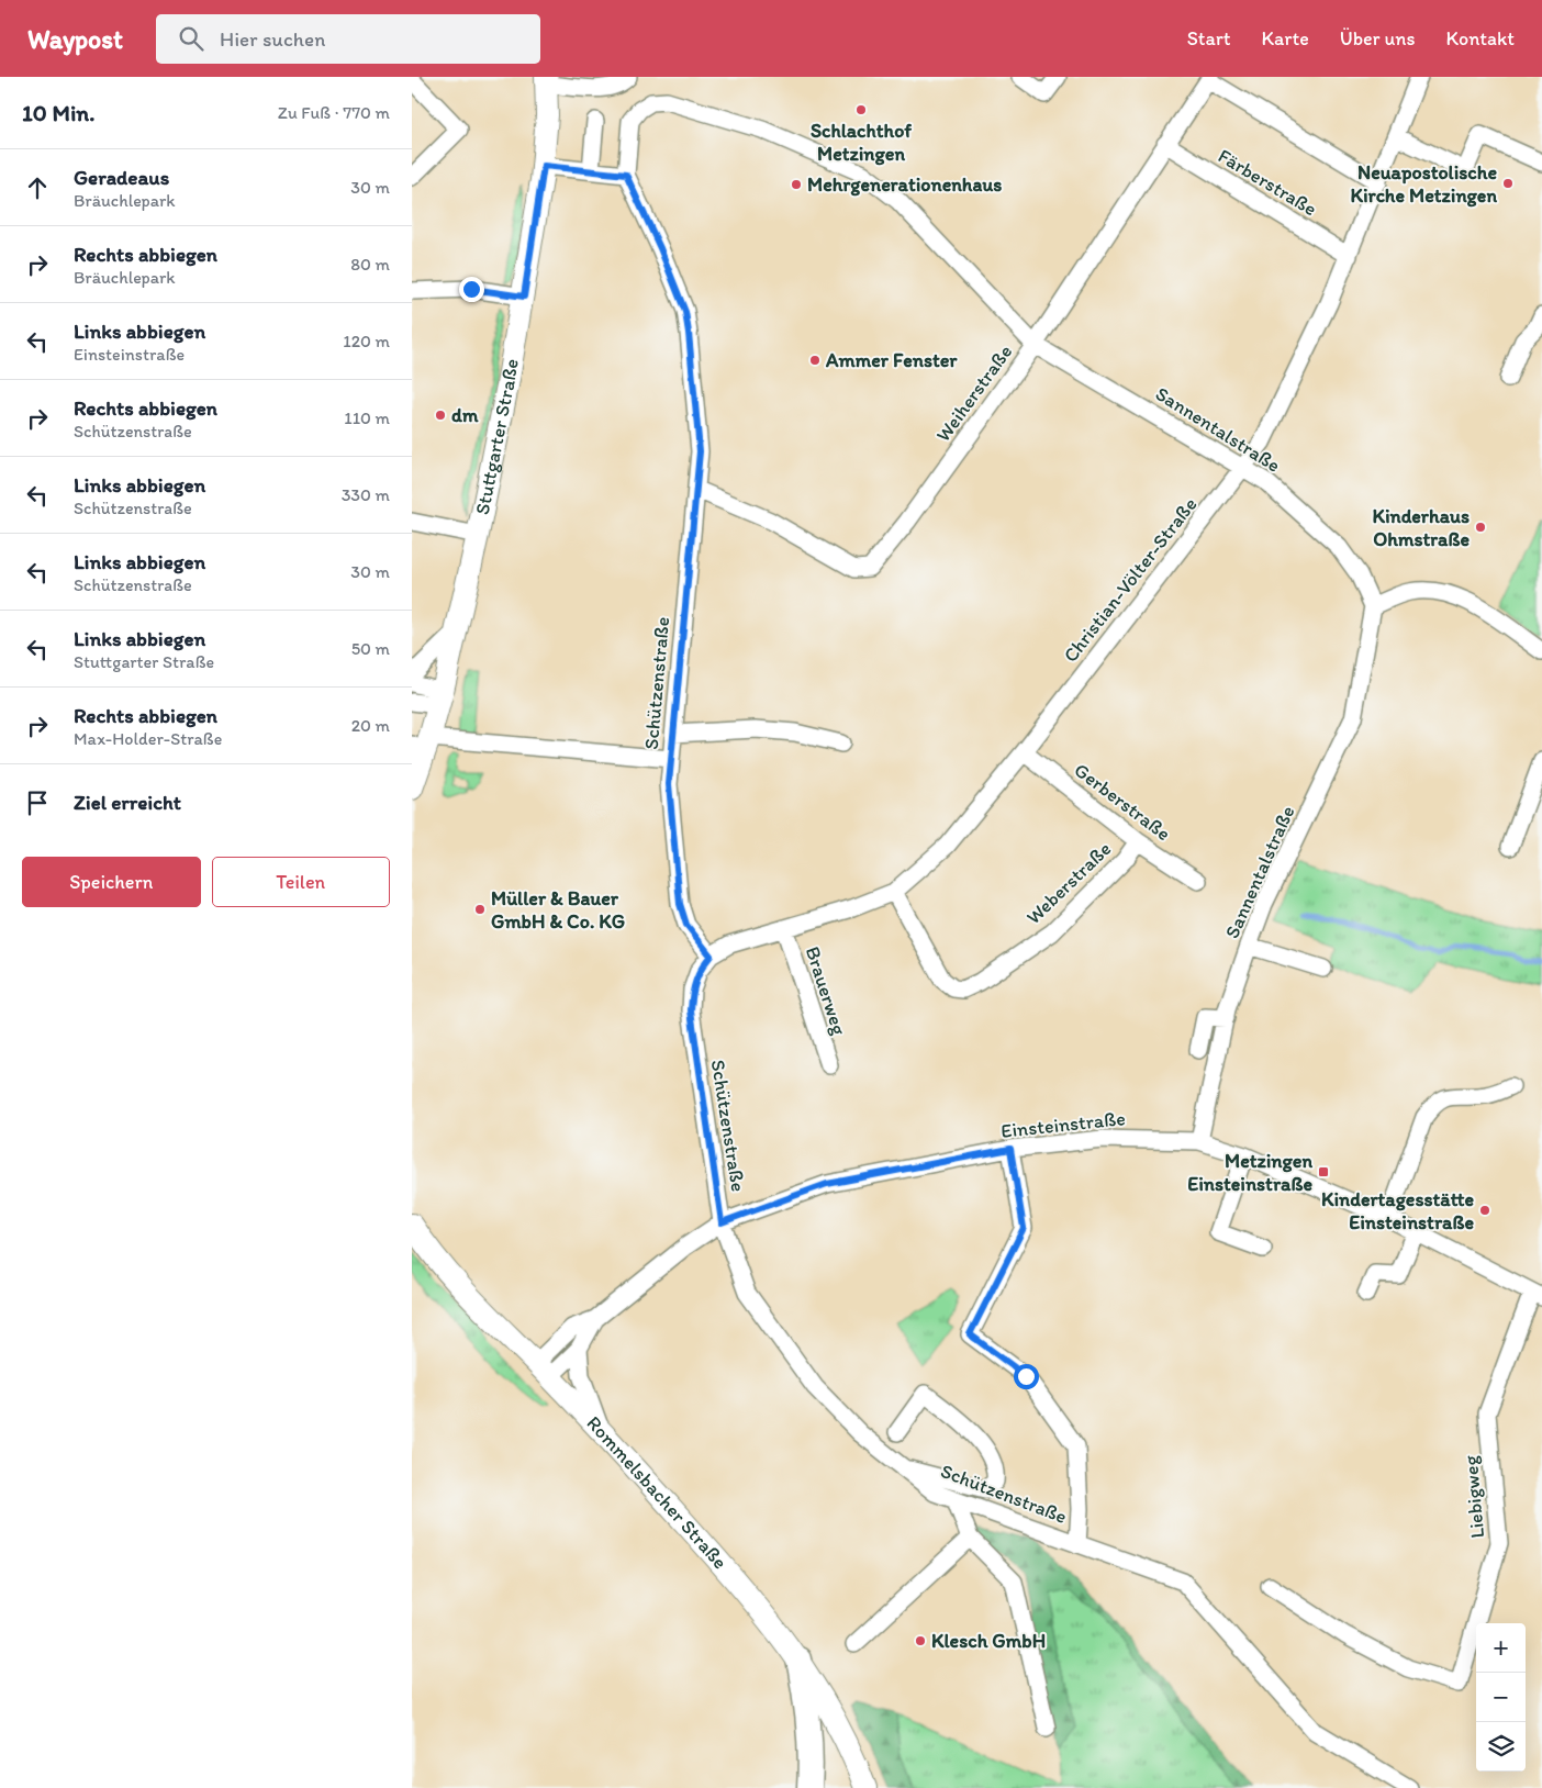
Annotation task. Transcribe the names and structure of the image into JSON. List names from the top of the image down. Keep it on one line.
{"streets":{"main road":["Stuttgarter Straße","Rommelsbacher Straße"],"street":["Färberstraße","Weiherstraße","Sannentalstraße","Christian-Völter-Straße","Schützenstraße","Gerberstraße","Weberstraße","Brauerweg","Einsteinstraße","Liebigweg"]},"crossings":[["Färberstraße","Weiherstraße"],["Färberstraße","Christian-Völter-Straße"],["Weiherstraße","Sannentalstraße"],["Weiherstraße","Schützenstraße"],["Sannentalstraße","Christian-Völter-Straße"],["Sannentalstraße","Schützenstraße"],["Sannentalstraße","Einsteinstraße"],["Christian-Völter-Straße","Schützenstraße"],["Christian-Völter-Straße","Gerberstraße"],["Christian-Völter-Straße","Weberstraße"],["Christian-Völter-Straße","Brauerweg"],["Schützenstraße","Einsteinstraße"],["Gerberstraße","Weberstraße"],["Einsteinstraße","Rommelsbacher Straße"],["Einsteinstraße","Liebigweg"]],"places":{"other":["Schlachthof Metzingen","Neuapostolische Kirche Metzingen","Mehrgenerationenhaus","Ammer Fenster","dm","Kinderhaus Ohmstraße","Müller & Bauer GmbH & Co. KG","Kindertagesstätte Einsteinstraße","Klesch GmbH"],"transit":["Metzingen Einsteinstraße"]},"page":{"header":"Waypost","search":"Hier suchen","nav":["Start","Karte","Über uns","Kontakt"],"heading":["10 Min.","Zu Fuß · 770 m"],"list":[["Geradeaus","Bräuchlepark","30 m"],["Rechts abbiegen","Bräuchlepark","80 m"],["Links abbiegen","Einsteinstraße","120 m"],["Rechts abbiegen","Schützenstraße","110 m"],["Links abbiegen","Schützenstraße","330 m"],["Links abbiegen","Schützenstraße","30 m"],["Links abbiegen","Stuttgarter Straße","50 m"],["Rechts abbiegen","Max-Holder-Straße","20 m"],"Ziel erreicht"],"buttons":["Speichern","Teilen"],"map_buttons":["+","−"]}}
